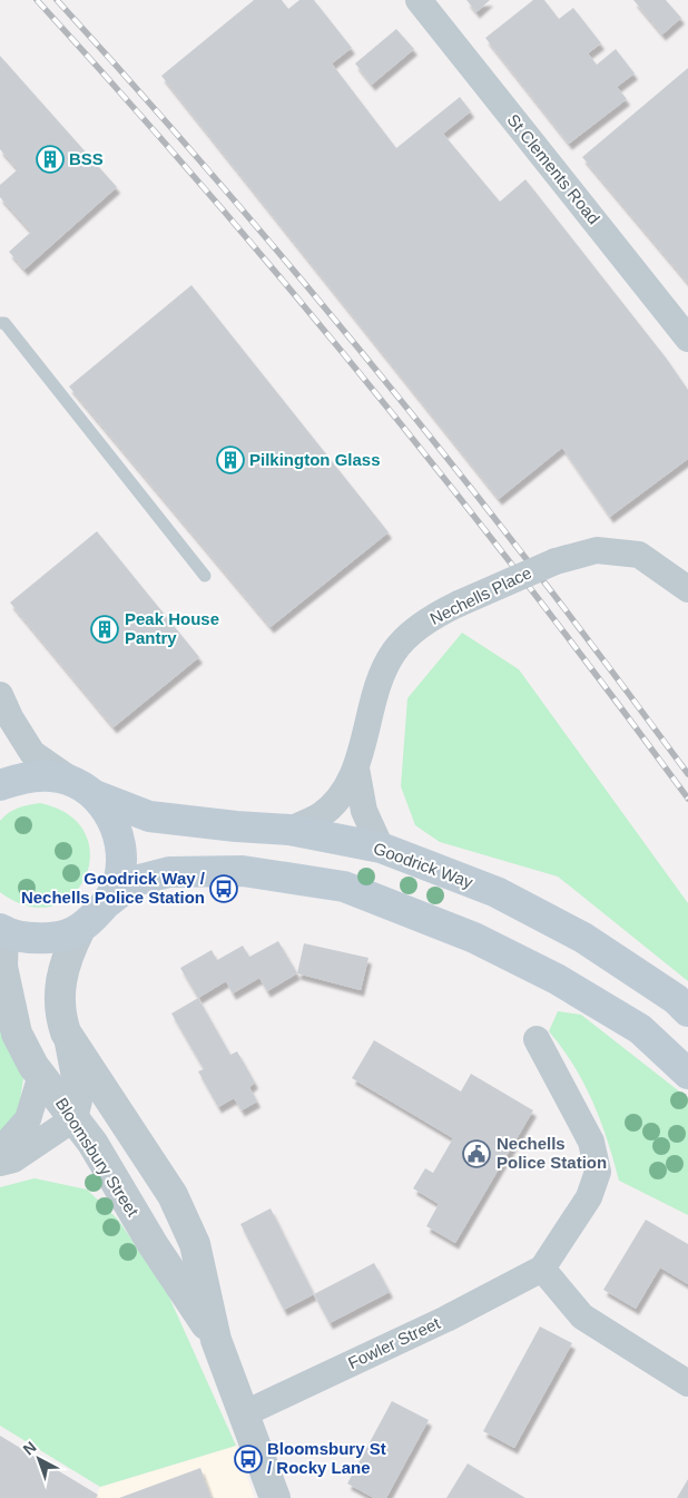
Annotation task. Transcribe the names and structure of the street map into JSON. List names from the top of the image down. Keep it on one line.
{"streets":{"main road":["Goodrick Way"],"street":["St Clements Road","Nechells Place","Bloomsbury Street","Fowler Street"]},"crossings":[["Nechells Place","Goodrick Way"],["Bloomsbury Street","Fowler Street"]],"places":{"building":["BSS","Pilkington Glass","Peak House Pantry"],"bus stop":["Goodrick Way / Nechells Police Station","Bloomsbury St / Rocky Lane"],"public building":["Nechells Police Station"]},"north":"top left"}
